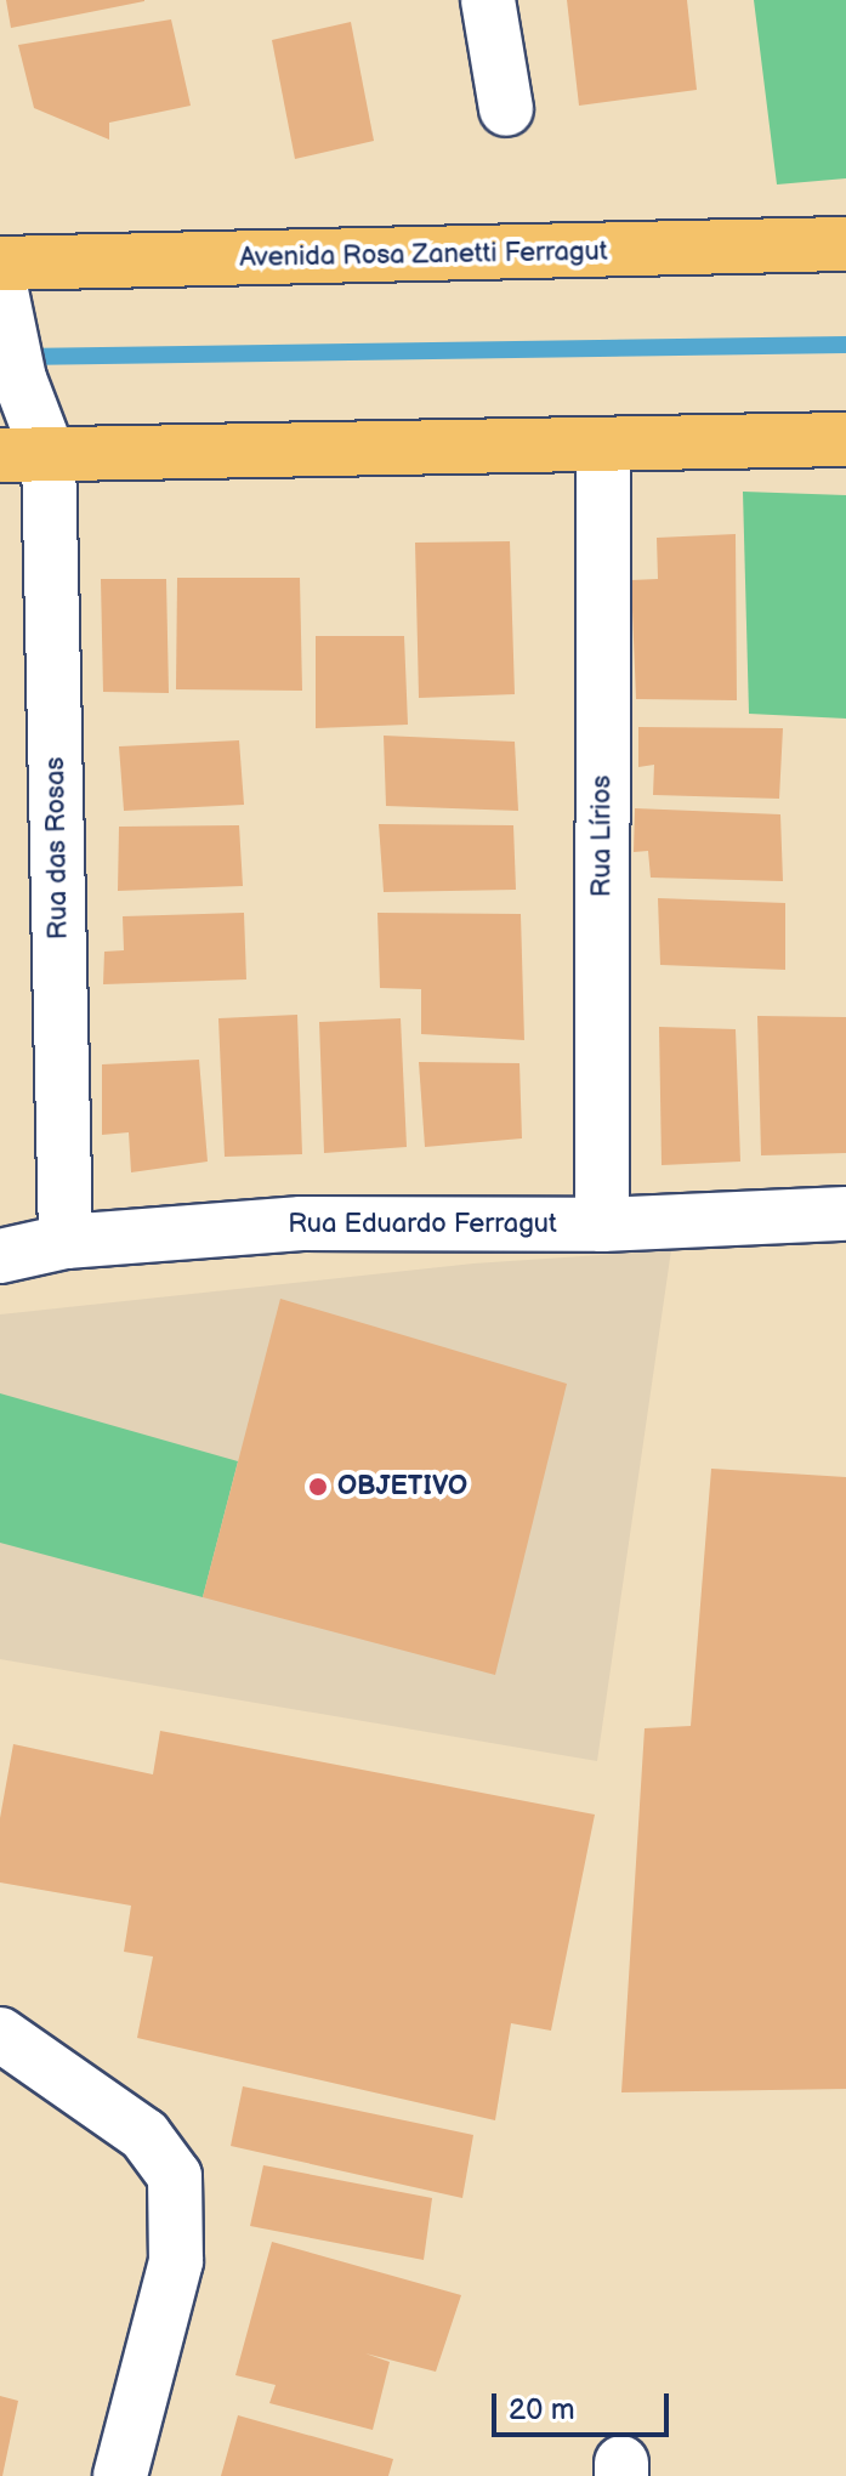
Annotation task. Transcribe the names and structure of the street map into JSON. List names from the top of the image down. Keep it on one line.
{"streets":{"main road":["Avenida Rosa Zanetti Ferragut"],"street":["Rua Lírios","Rua das Rosas","Rua Eduardo Ferragut"]},"crossings":[["Rua Lírios","Rua Eduardo Ferragut"],["Rua das Rosas","Rua Eduardo Ferragut"]],"places":["OBJETIVO"],"scale_bar":"20 m"}
